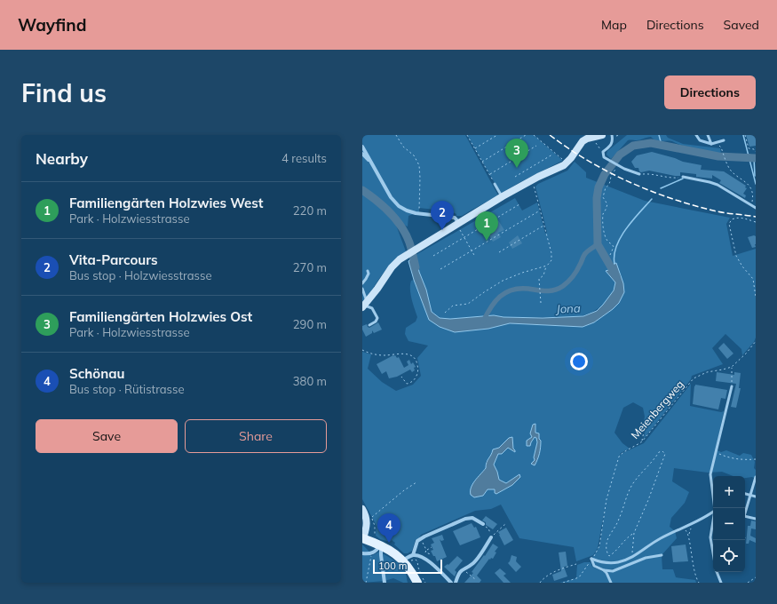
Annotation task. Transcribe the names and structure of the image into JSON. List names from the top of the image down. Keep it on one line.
{"streets":{"path":["Meienbergweg"]},"water":["Jona"],"scale_bar":"100 m","page":{"header":"Wayfind","nav":["Map","Directions","Saved"],"buttons":["Directions",["Save","Share"]],"title":"Find us","heading":["Nearby","4 results"],"pins":["3","2","1","4"],"list":[{"mark":"1","name":"Familiengärten Holzwies West","note":"Park · Holzwiesstrasse","value":"220 m"},{"mark":"2","name":"Vita-Parcours","note":"Bus stop · Holzwiesstrasse","value":"270 m"},{"mark":"3","name":"Familiengärten Holzwies Ost","note":"Park · Holzwiesstrasse","value":"290 m"},{"mark":"4","name":"Schönau","note":"Bus stop · Rütistrasse","value":"380 m"}],"map_buttons":["+","−"],"scale":"100 m"}}
